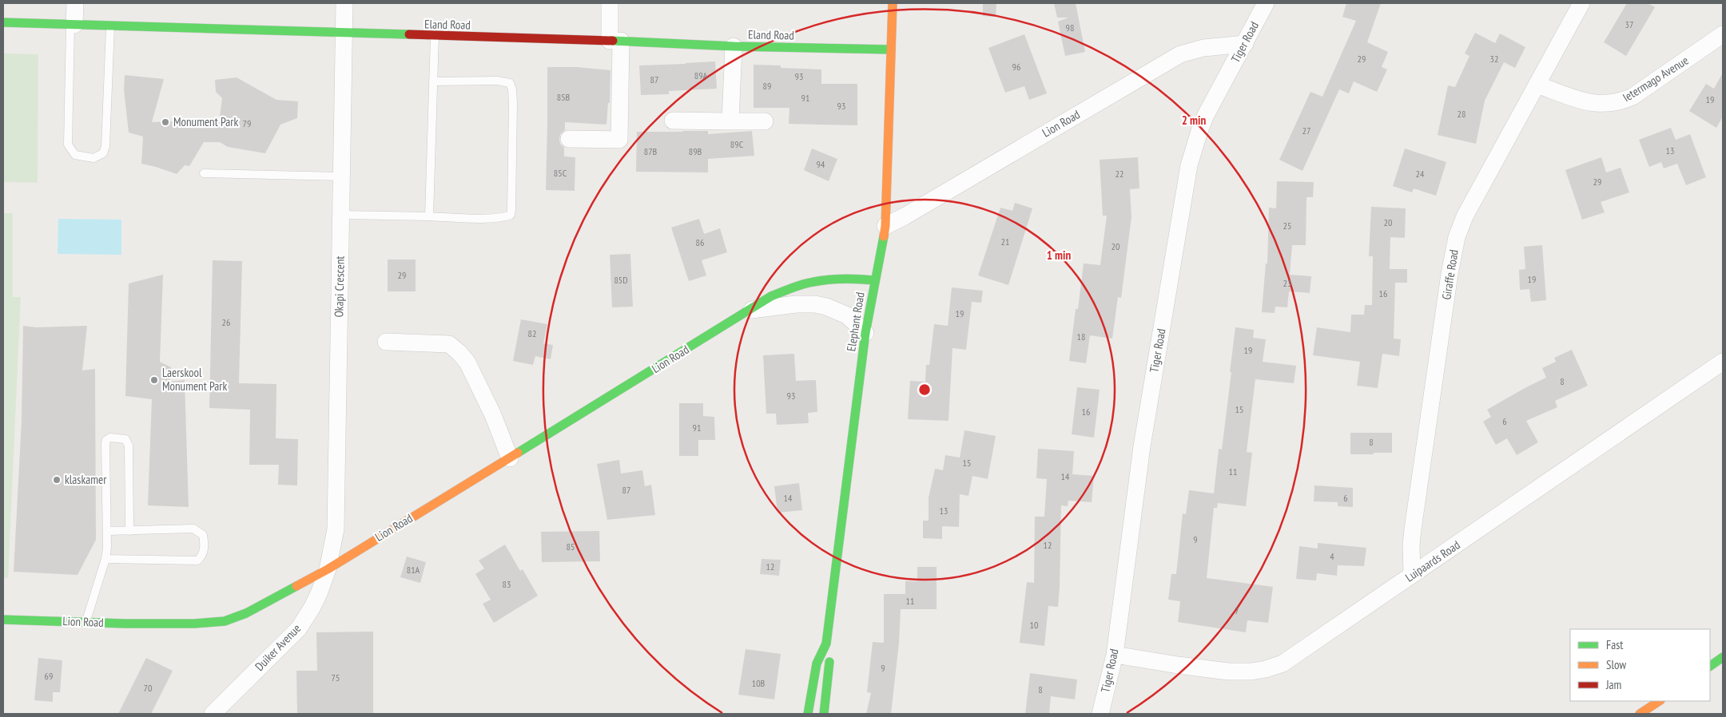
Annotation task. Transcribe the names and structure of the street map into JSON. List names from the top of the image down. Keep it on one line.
{"streets":{"main road":["Eland Road","Lion Road","Elephant Road"],"street":["Tiger Road","Ietermago Avenue","Giraffe Road","Okapi Crescent","Luipaards Road","Duiker Avenue"]},"crossings":[["Eland Road","Okapi Crescent"],["Eland Road","Elephant Road"],["Tiger Road","Lion Road"],["Tiger Road","Luipaards Road"],["Ietermago Avenue","Giraffe Road"],["Lion Road","Okapi Crescent"],["Lion Road","Elephant Road"],["Lion Road","Duiker Avenue"],["Giraffe Road","Luipaards Road"],["Okapi Crescent","Duiker Avenue"]],"places":["Monument Park","Laerskool Monument Park","klaskamer"],"house_numbers":["37","98","29","32","96","89A","93","87","89","85B","91","19","93","28","79","27","89C","13","87B","89B","94","85C","22","24","29","20","25","21","86","20","29","19","85D","23","16","19","26","82","18","19","8","93","15","16","6","91","8","15","11","14","87","14","6","13","9","12","85","4","12","81A","83","11","7","10","9","69","75","10B","70","8"],"legend":["Fast","Slow","Jam"],"rings":["2 min","1 min"]}
